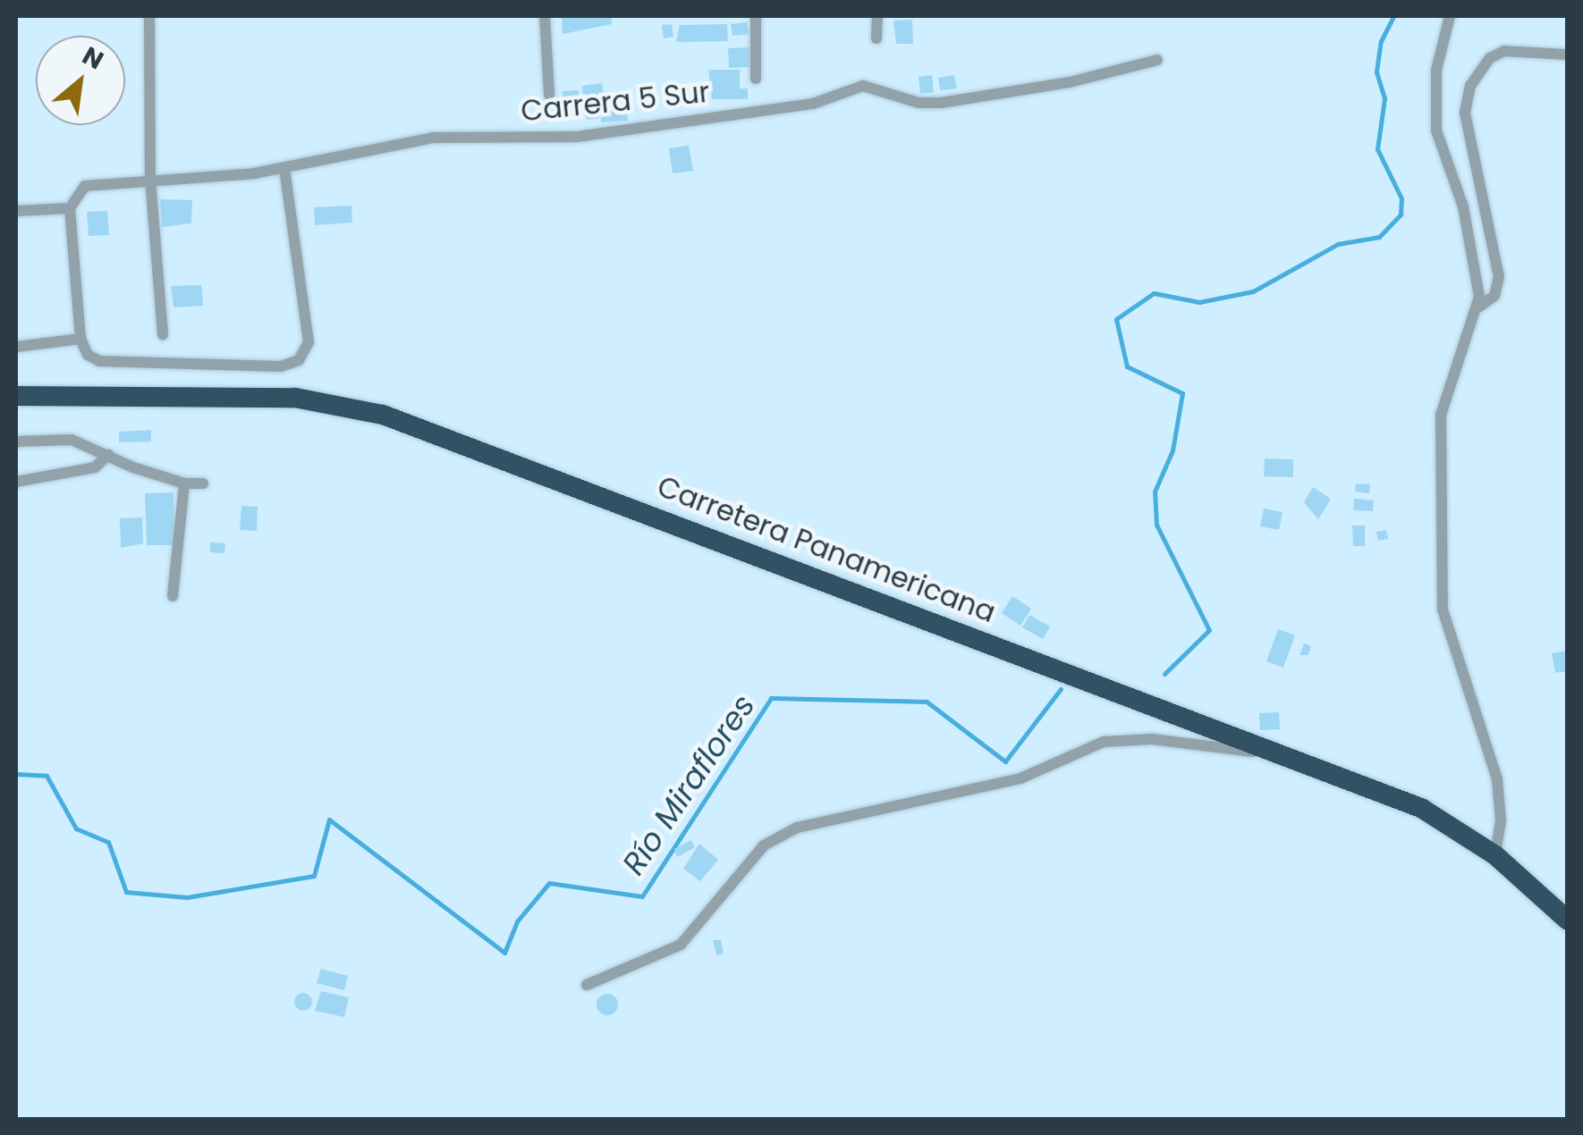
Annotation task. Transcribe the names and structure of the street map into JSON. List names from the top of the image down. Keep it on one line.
{"streets":{"highway":["Carretera Panamericana"],"street":["Carrera 5 Sur"]},"water":["Río Miraflores"],"north":"top right"}
